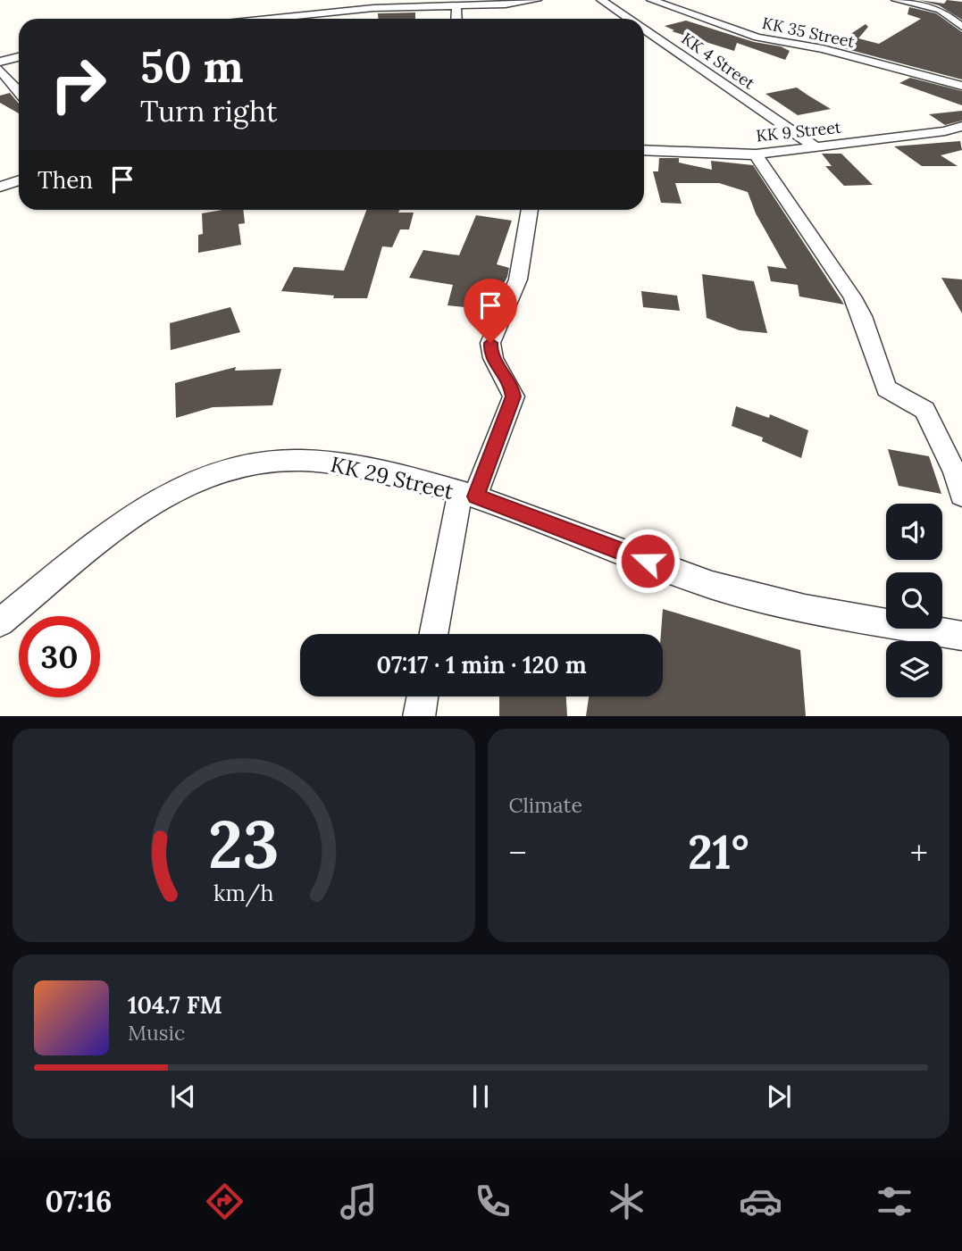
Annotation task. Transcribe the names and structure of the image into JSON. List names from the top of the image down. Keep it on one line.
{"streets":{"street":["KK 35 Street","KK 4 Street","KK 9 Street","KK 29 Street"]},"crossings":[["KK 4 Street","KK 9 Street"]],"page":{"turn":["50 m","Turn right"],"then":"Then","limit":"30","trip":"07:17 · 1 min · 120 m","tile":"Climate","heat":["−","21°","+"],"song":["104.7 FM","Music"],"tabs":"07:16","gauge":["23","km/h"]}}
